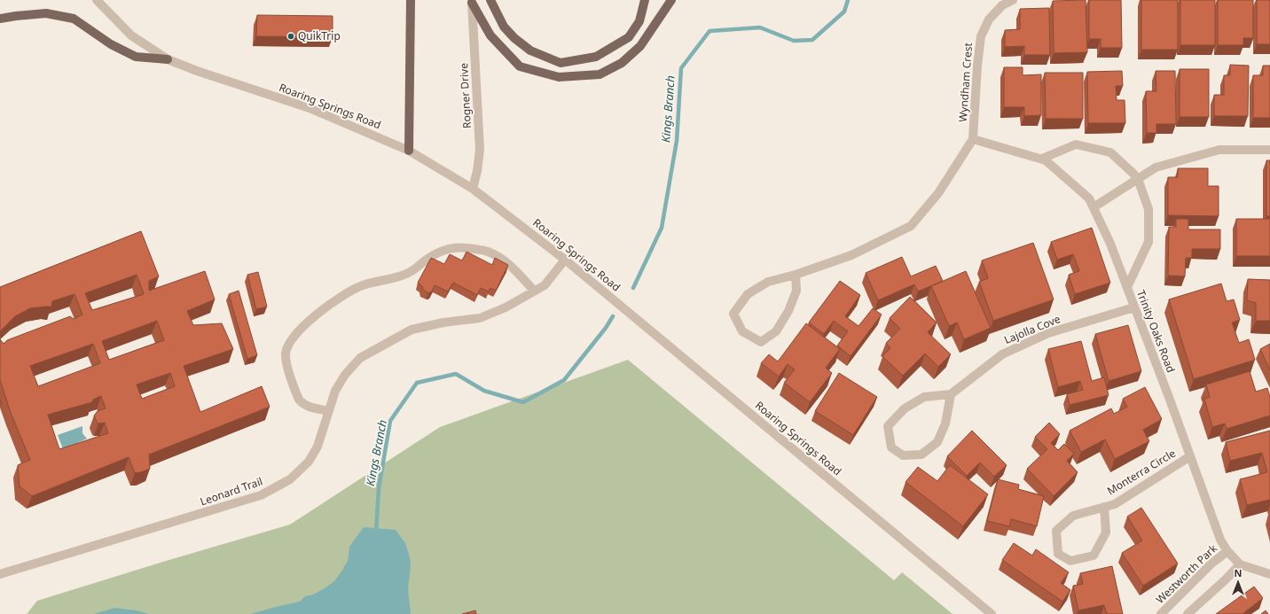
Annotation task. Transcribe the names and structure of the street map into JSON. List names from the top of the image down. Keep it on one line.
{"streets":{"street":["Wyndham Crest","Rogner Drive","Roaring Springs Road","Lajolla Cove","Trinity Oaks Road","Monterra Circle","Leonard Trail","Westworth Park"]},"crossings":[["Wyndham Crest","Trinity Oaks Road"],["Rogner Drive","Roaring Springs Road"],["Roaring Springs Road","Leonard Trail"],["Lajolla Cove","Trinity Oaks Road"],["Trinity Oaks Road","Monterra Circle"],["Trinity Oaks Road","Westworth Park"]],"water":["Kings Branch"],"places":["QuikTrip"],"north":"top"}
